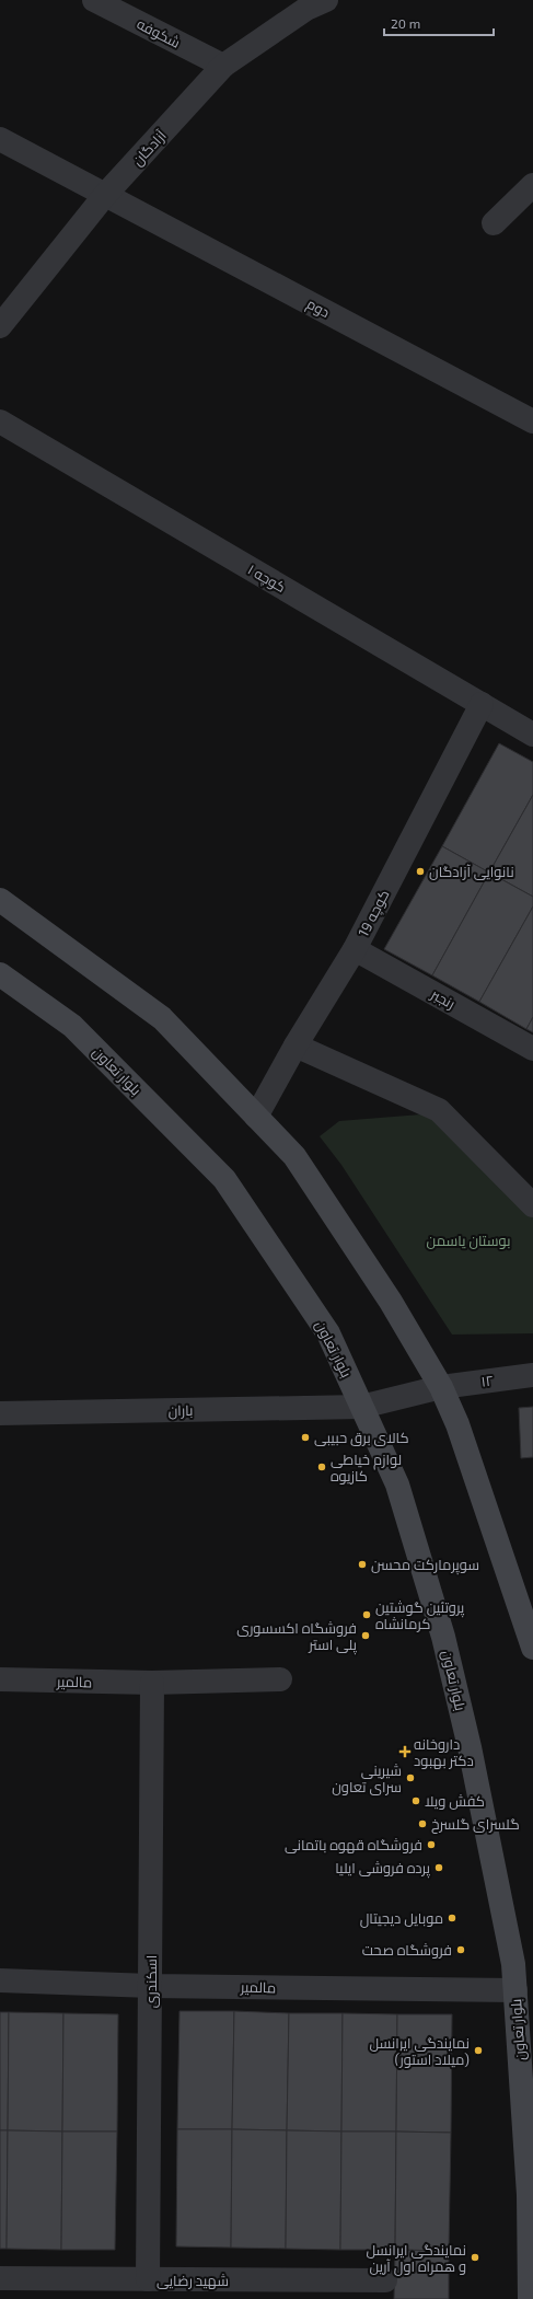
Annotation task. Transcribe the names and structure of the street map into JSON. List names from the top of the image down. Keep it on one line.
{"streets":{"main road":["بلوار تعاون"],"street":["شکوفه","آزادگان","دوم","کوچه ۱","کوچه 19","رنجبر","۱۲","باران","مالمیر","اسکندری","شهید رضایی"]},"crossings":[["شکوفه","آزادگان"],["آزادگان","دوم"],["کوچه ۱","کوچه 19"],["کوچه 19","رنجبر"],["بلوار تعاون","۱۲"],["بلوار تعاون","باران"],["بلوار تعاون","مالمیر"],["۱۲","باران"],["مالمیر","اسکندری"],["اسکندری","شهید رضایی"]],"parks":["بوستان یاسمن"],"places":{"other":["نانوایی آزادگان","کالای برق حبیبی","لوازم خیاطی کازیوه","سوپرمارکت محسن","پروتئین گوشتین کرمانشاه","فروشگاه اکسسوری پلی استر","شیرینی سرای تعاون","کفش ویلا","گلسرای گلسرخ","فروشگاه قهوه باتمانی","پرده فروشی ایلیا","موبایل دیجیتال","فروشگاه صحت","نمایندگی ایرانسل (میلاد استور)","نمایندگی ایرانسل و همراه اول آرین"],"health":["داروخانه دکتر بهبود"]},"scale_bar":"20 m"}
